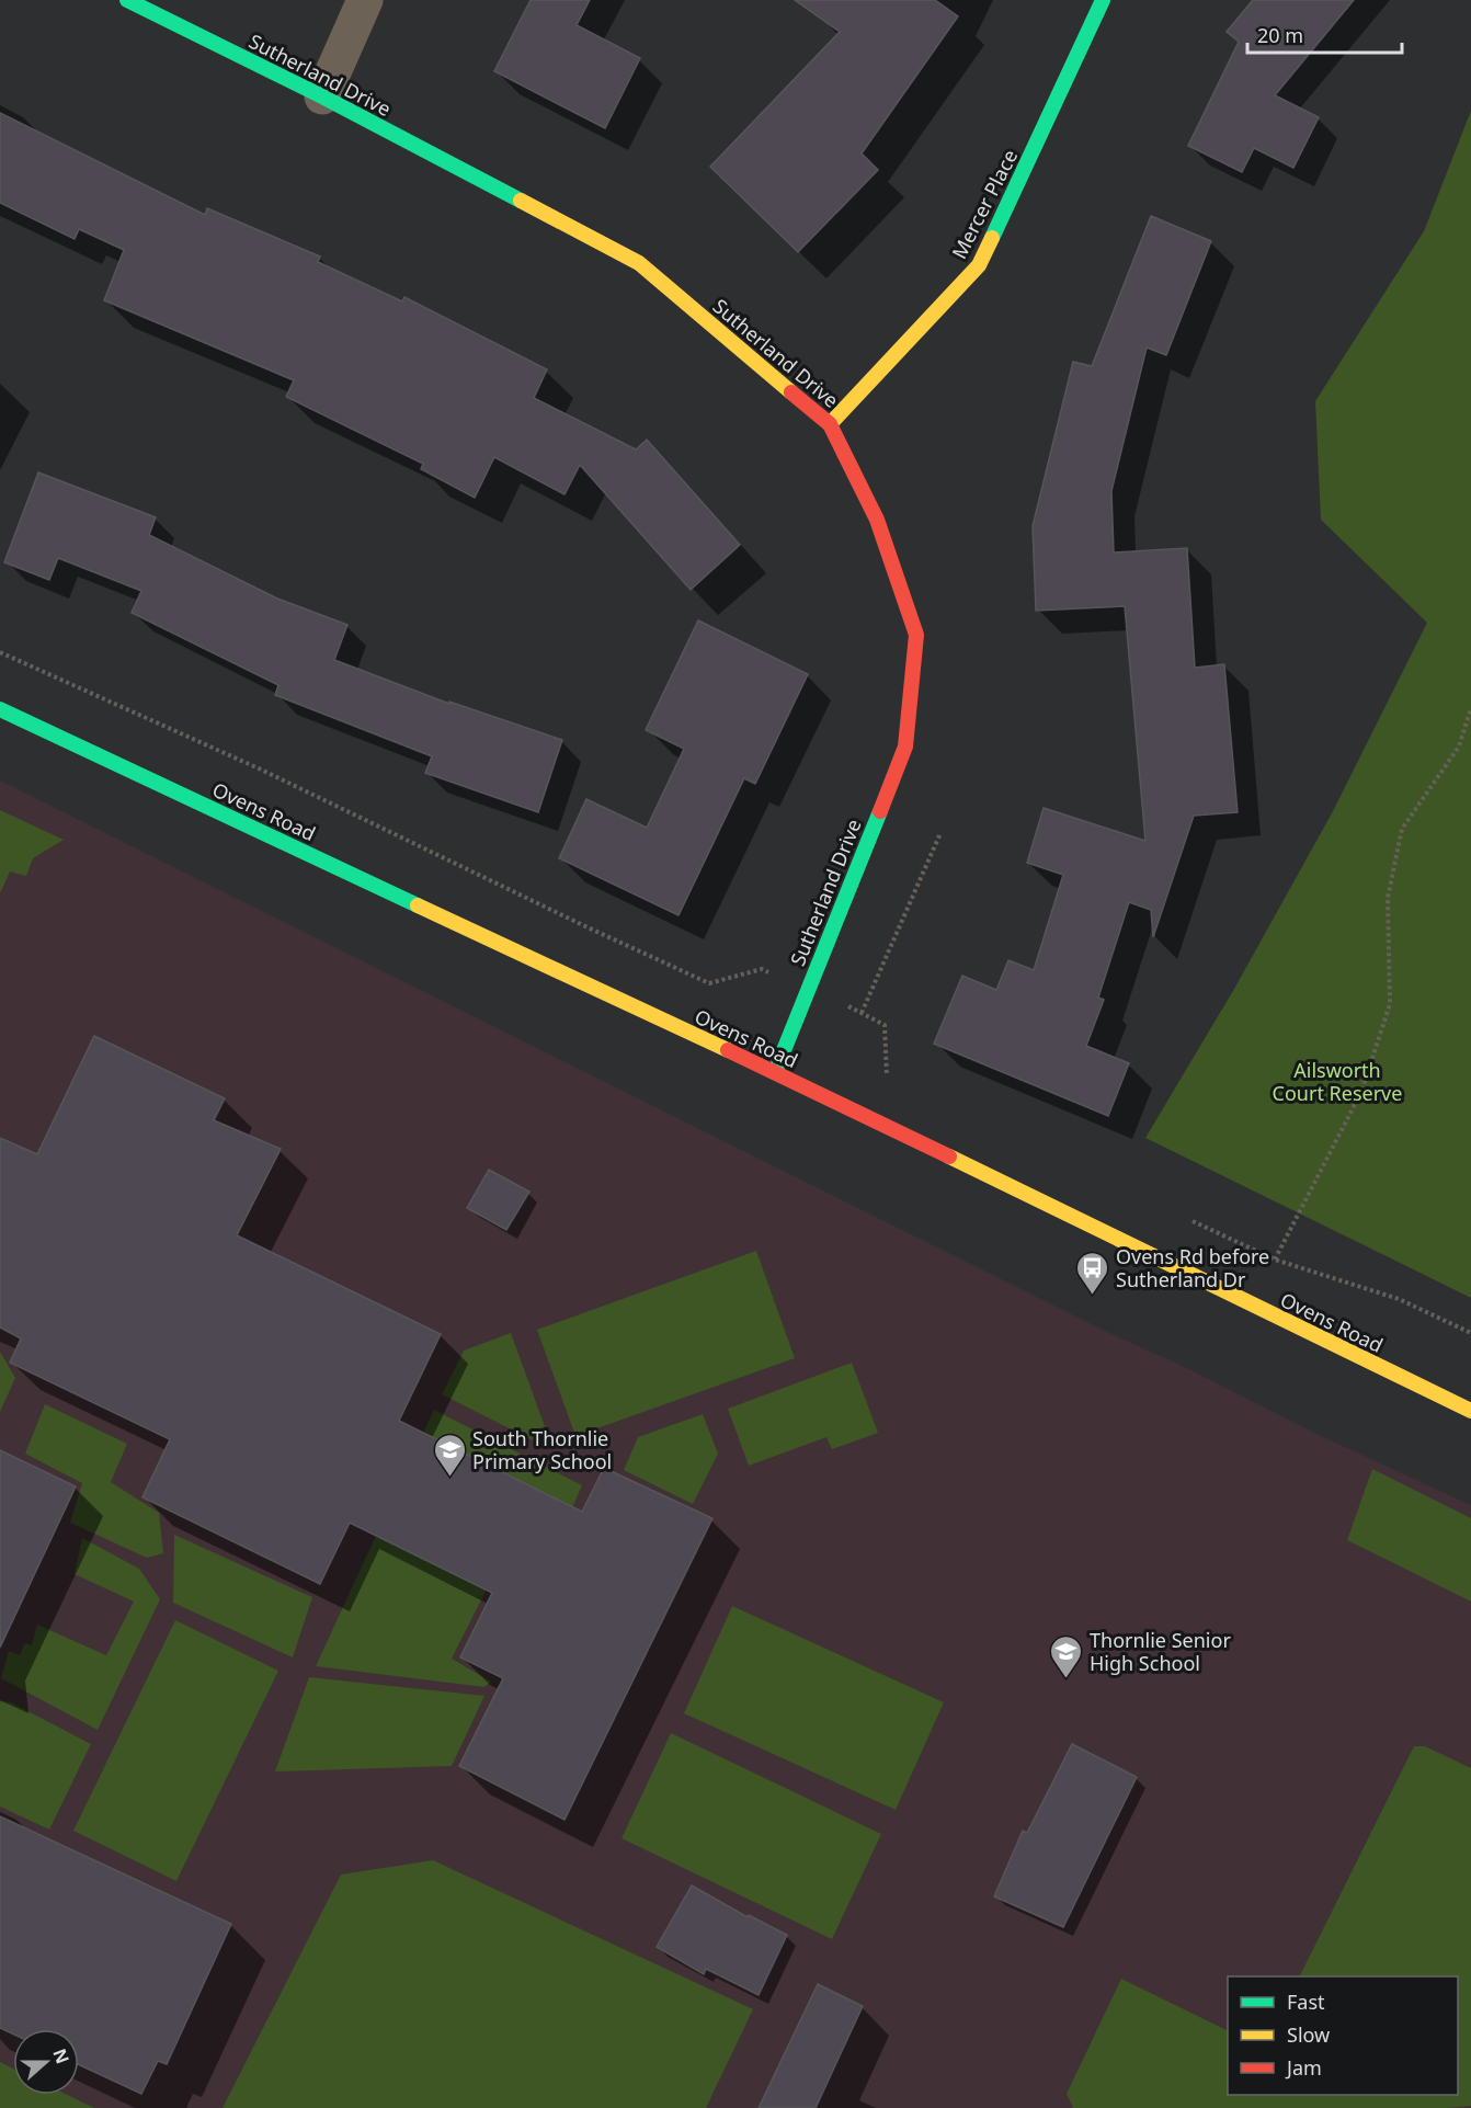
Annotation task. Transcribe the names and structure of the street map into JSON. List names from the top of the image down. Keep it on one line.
{"streets":{"street":["Sutherland Drive","Mercer Place","Ovens Road"]},"crossings":[["Sutherland Drive","Mercer Place"],["Sutherland Drive","Ovens Road"]],"parks":["Ailsworth Court Reserve"],"places":{"bus stop":["Ovens Rd before Sutherland Dr"],"school or university":["South Thornlie Primary School","Thornlie Senior High School"]},"legend":["Fast","Slow","Jam"],"scale_bar":"20 m","north":"right"}
